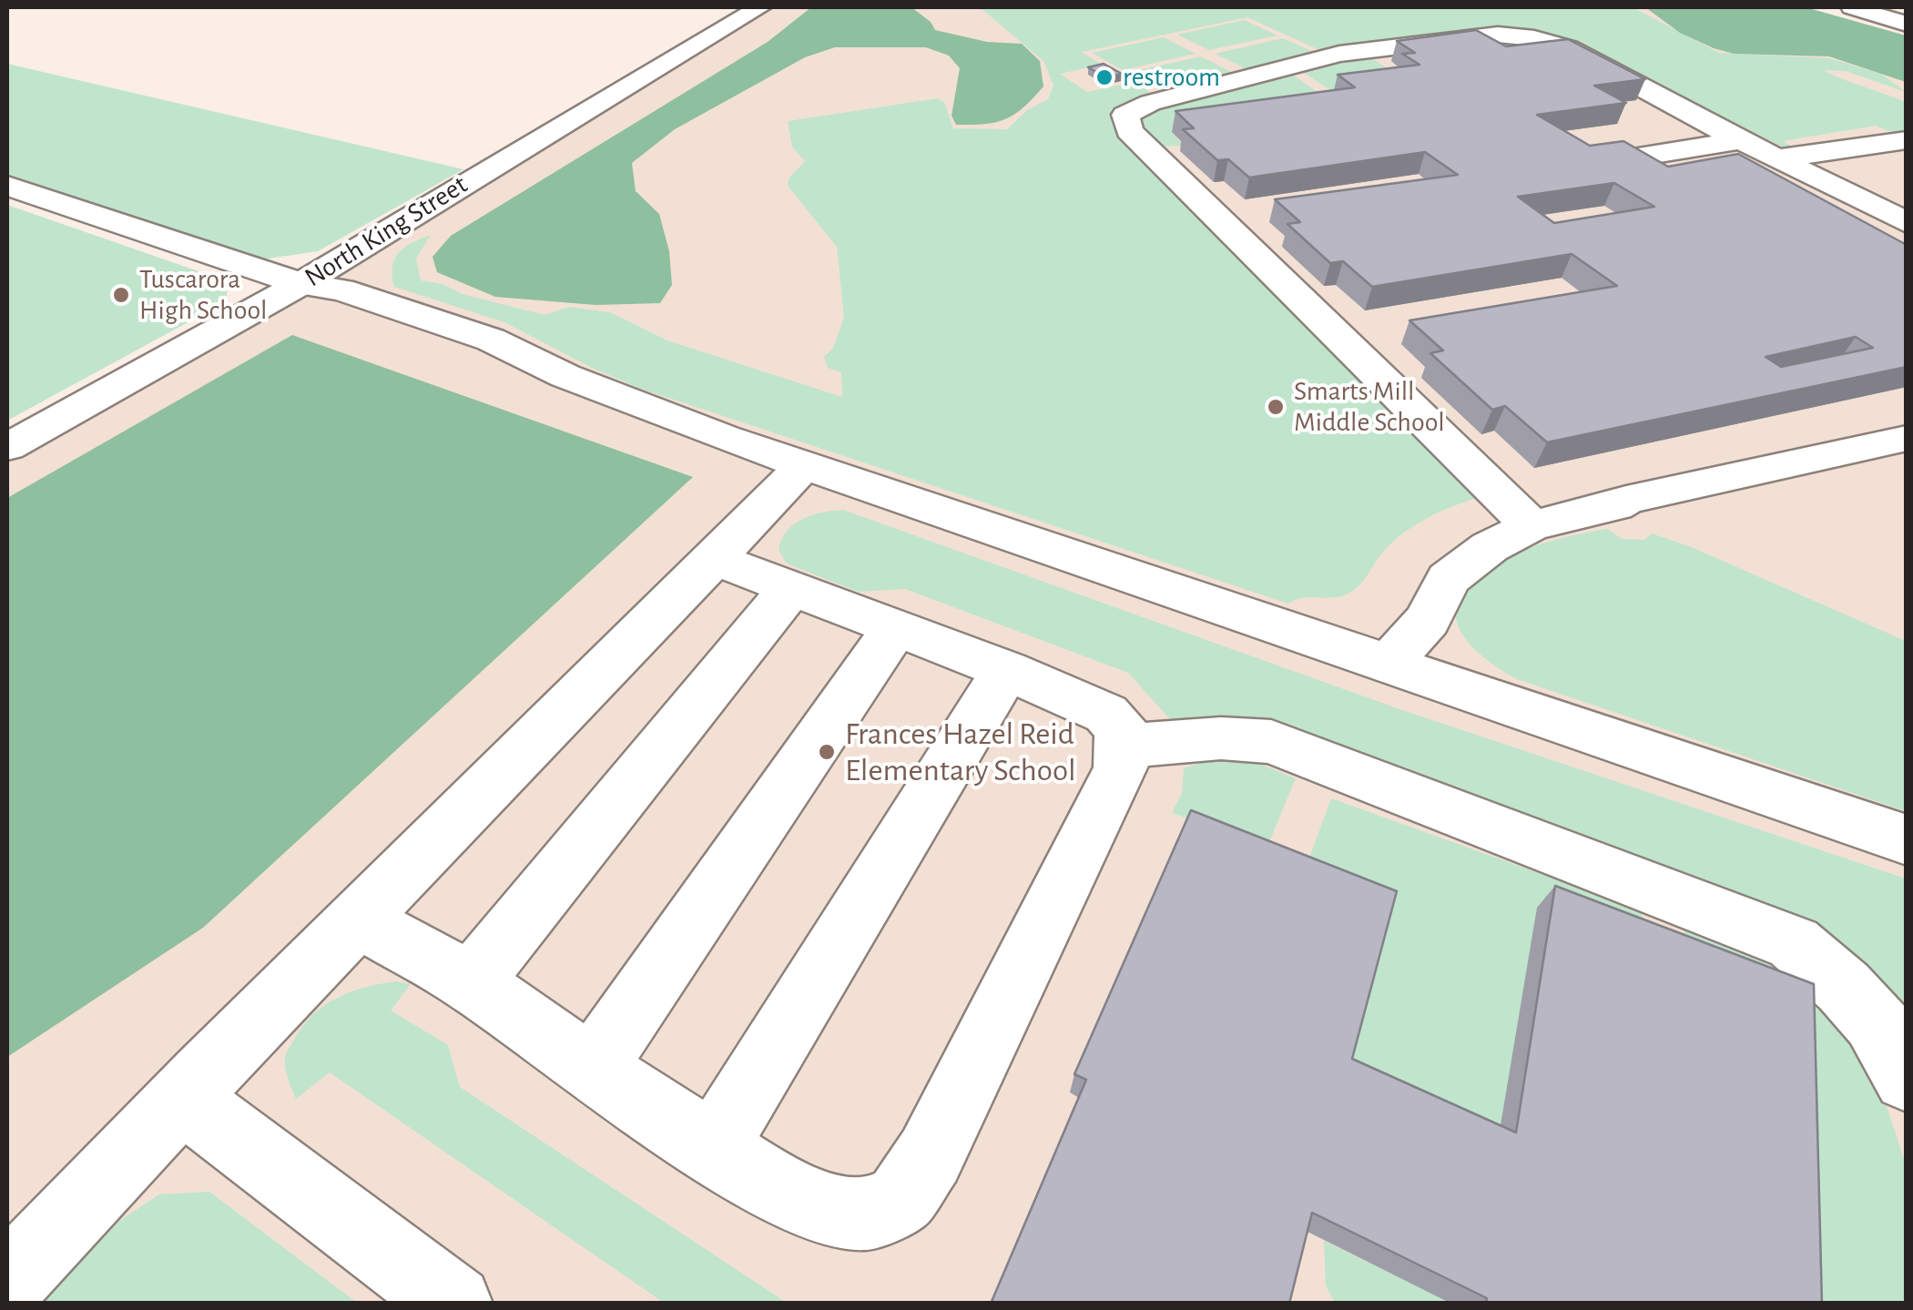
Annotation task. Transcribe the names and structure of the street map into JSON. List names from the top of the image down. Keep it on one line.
{"streets":{"main road":["North King Street"]},"places":["restroom","Tuscarora High School","Smarts Mill Middle School","Frances Hazel Reid Elementary School"]}
